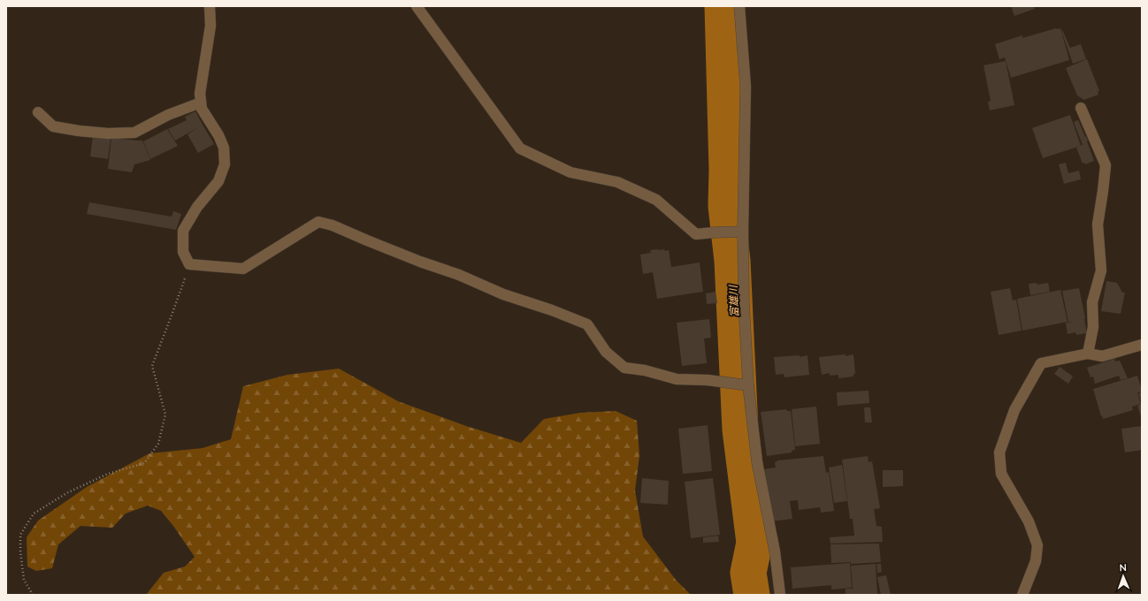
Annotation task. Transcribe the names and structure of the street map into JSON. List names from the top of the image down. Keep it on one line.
{"water":["富雄川"],"north":"top"}
